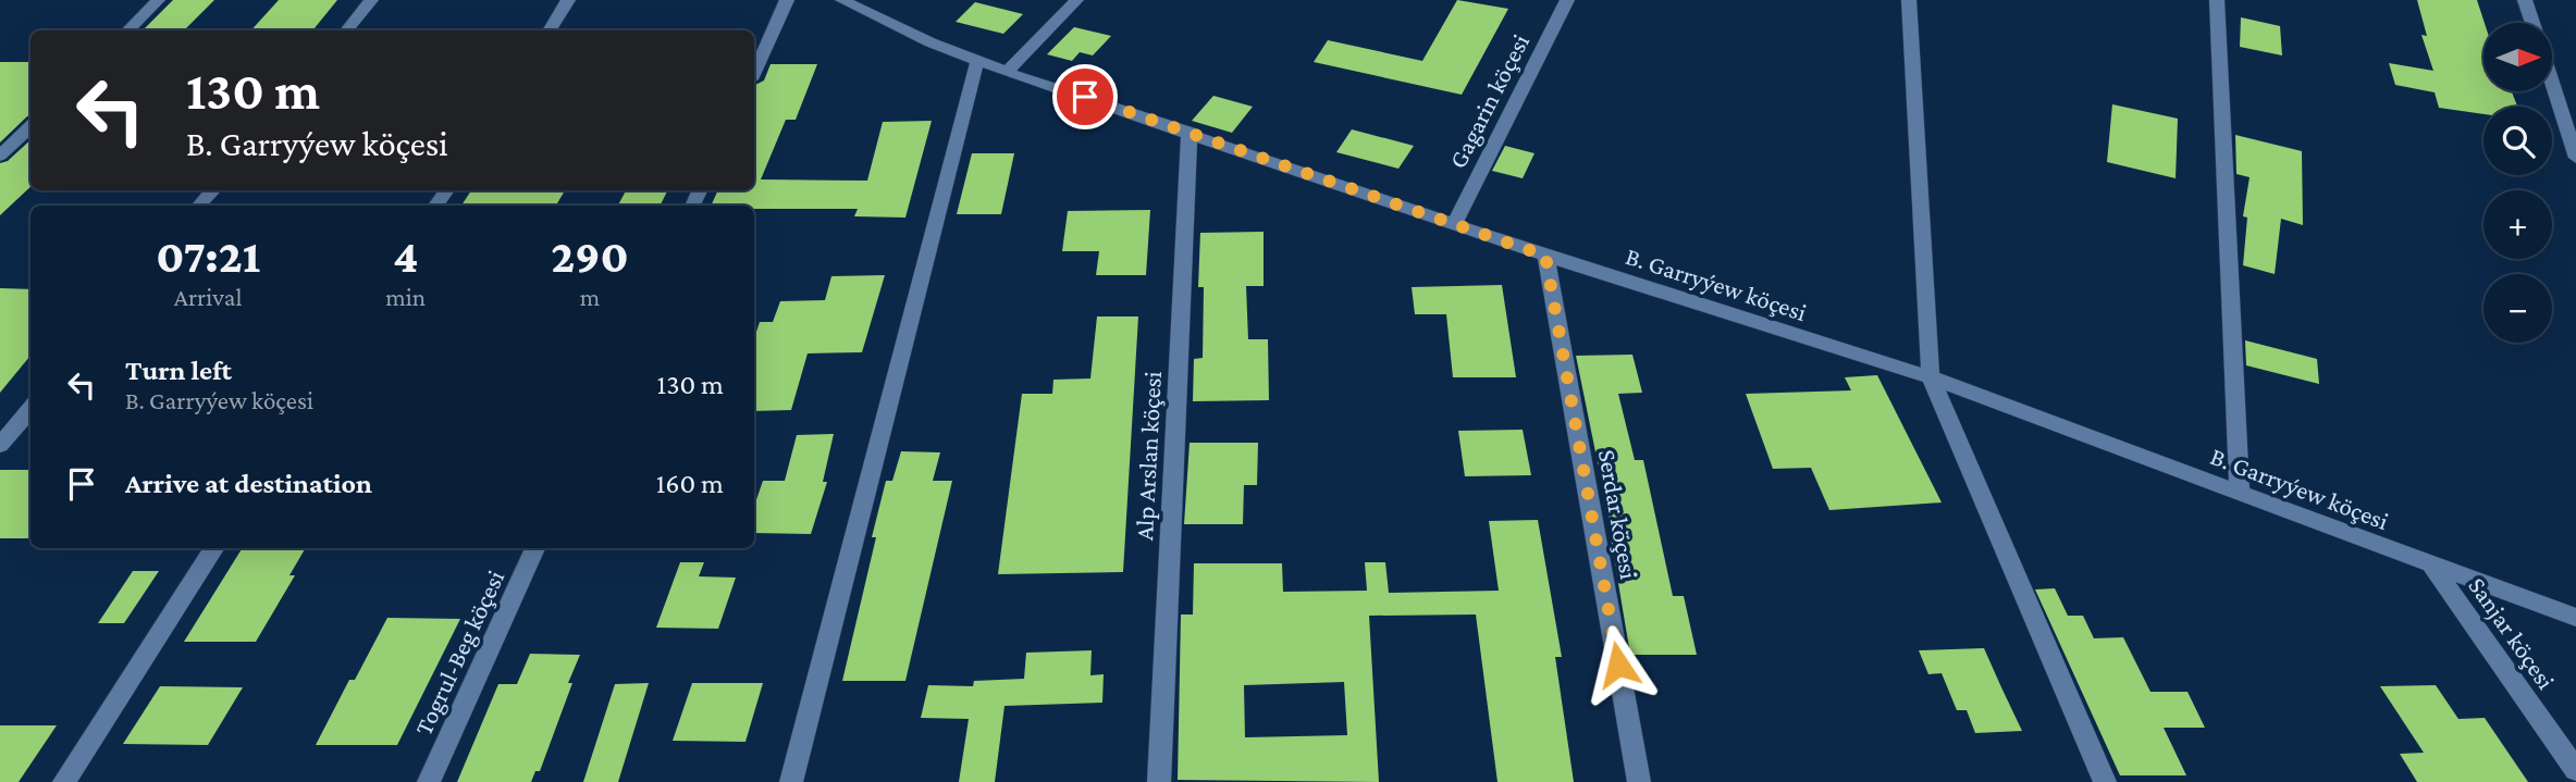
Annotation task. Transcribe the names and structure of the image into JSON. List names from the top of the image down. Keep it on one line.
{"streets":{"street":["Gagarin köçesi","B. Garryýew köçesi","Alp Arslan köçesi","Serdar köçesi","Sanjar köçesi","Togrul-Beg köçesi"]},"crossings":[["Gagarin köçesi","B. Garryýew köçesi"],["B. Garryýew köçesi","Alp Arslan köçesi"],["B. Garryýew köçesi","Serdar köçesi"],["B. Garryýew köçesi","Sanjar köçesi"]],"north":"right","page":{"map_buttons":["+","−"],"turn":["130 m","B. Garryýew köçesi"],"eta":["07:21","Arrival","4","min","290","m"],"list":[{"name":"Turn left","note":"B. Garryýew köçesi","value":"130 m"},{"name":"Arrive at destination","value":"160 m"}]}}
